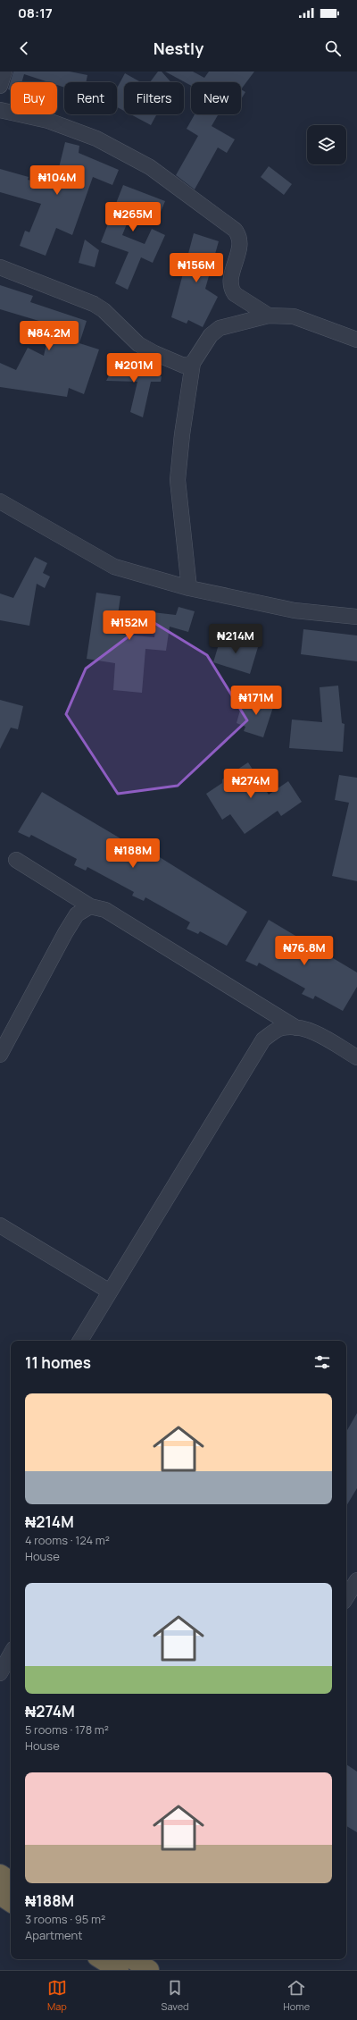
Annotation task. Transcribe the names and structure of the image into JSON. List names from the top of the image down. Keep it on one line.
{"page":{"status":"08:17","header":"Nestly","chip":["Buy","Rent","Filters","New"],"price":["₦104M","₦265M","₦156M","₦84.2M","₦201M","₦152M","₦214M","₦171M","₦274M","₦188M","₦76.8M"],"heading":"11 homes","list":[{"name":"₦214M","note":"4 rooms · 124 m² · House"},{"name":"₦274M","note":"5 rooms · 178 m² · House"},{"name":"₦188M","note":"3 rooms · 95 m² · Apartment"}],"tabs":["Map","Saved","Home"]}}
